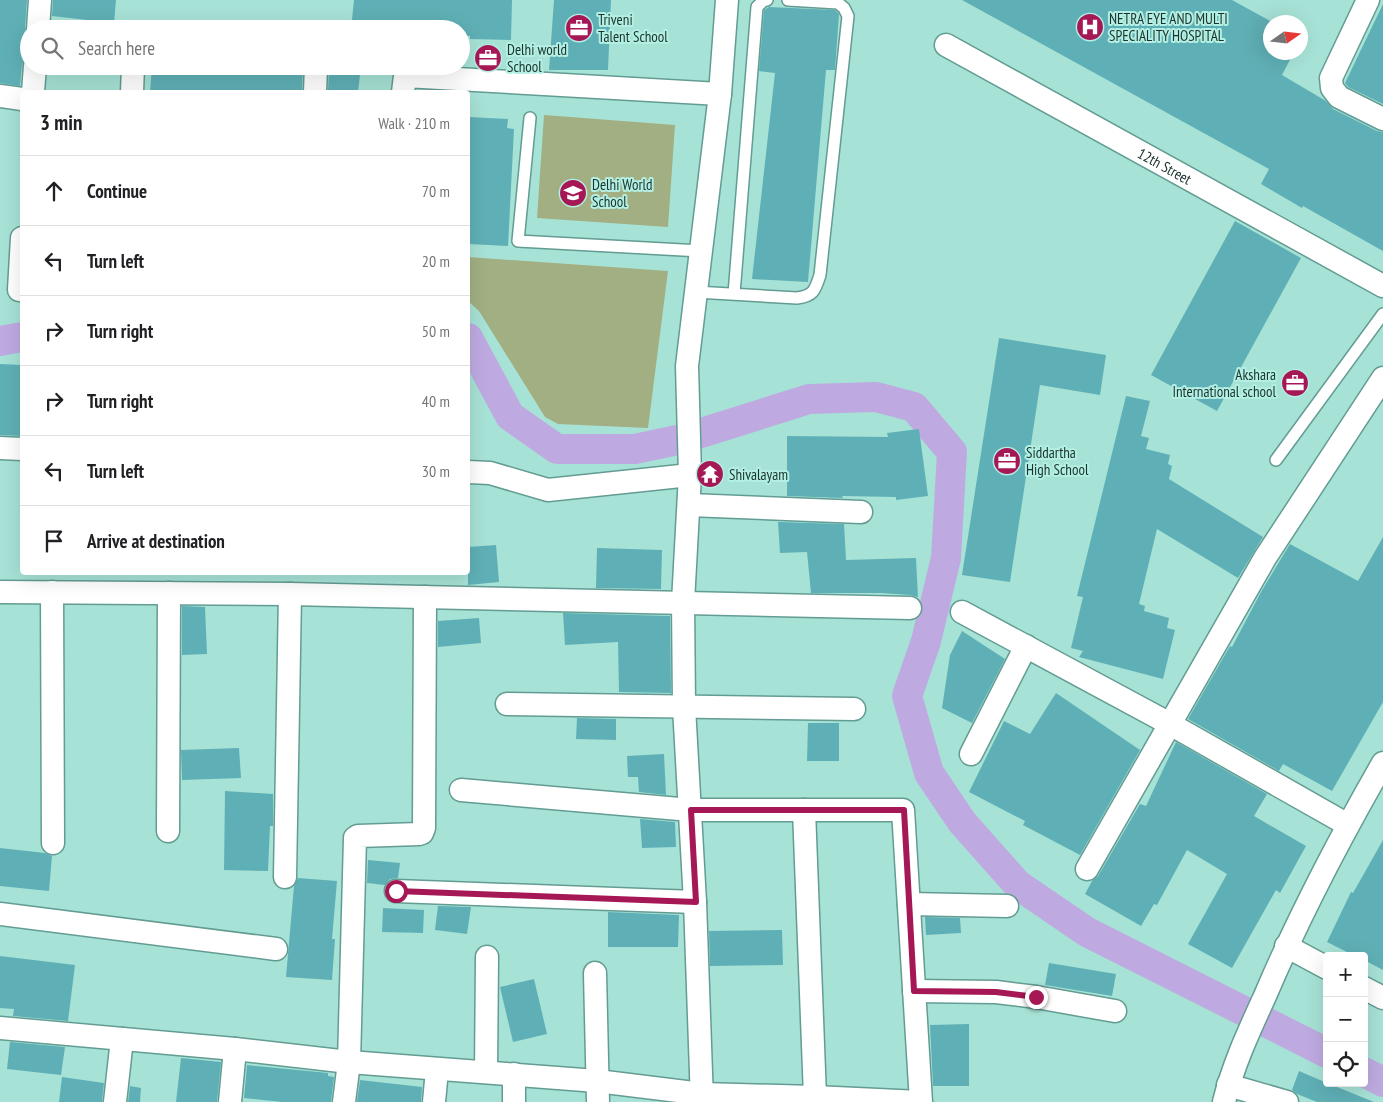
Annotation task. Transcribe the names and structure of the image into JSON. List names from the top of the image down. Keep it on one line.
{"streets":{"street":["12th Street"]},"places":{"hospital":["NETRA EYE AND MULTI SPECIALITY HOSPITAL"],"office":["Triveni Talent School","Delhi world School","Akshara International school","Siddartha High School"],"school or university":["Delhi World School"],"temple":["Shivalayam"]},"north":"right","page":{"search":"Search here","heading":["3 min","Walk · 210 m"],"list":[["Continue","70 m"],["Turn left","20 m"],["Turn right","50 m"],["Turn right","40 m"],["Turn left","30 m"],"Arrive at destination"],"map_buttons":["+","−"]}}
